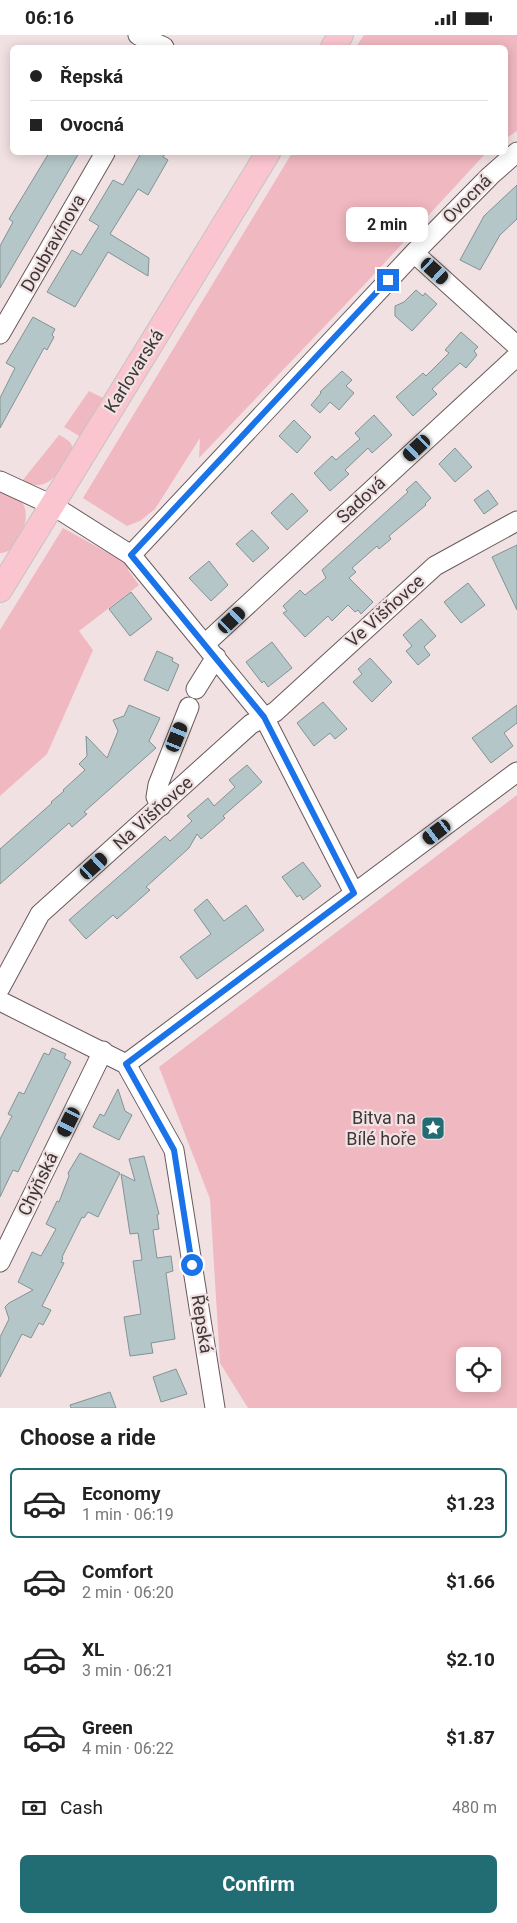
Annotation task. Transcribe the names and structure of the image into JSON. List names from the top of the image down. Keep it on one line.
{"streets":{"main road":["Karlovarská"],"street":["Ovocná","Doubravínova","Sadová","Ve Višňovce","Na Višňovce","Chýňská","Řepská"]},"crossings":[["Sadová","Na Višňovce"],["Ve Višňovce","Na Višňovce"]],"places":{"place":["Bitva na Bílé hoře"]},"page":{"status":"06:16","banner":["Řepská","Ovocná"],"bubble":"2 min","heading":"Choose a ride","list":[{"name":"Economy","note":"1 min · 06:19","value":"$1.23"},{"name":"Comfort","note":"2 min · 06:20","value":"$1.66"},{"name":"XL","note":"3 min · 06:21","value":"$2.10"},{"name":"Green","note":"4 min · 06:22","value":"$1.87"}],"pay":["Cash","480 m"],"buttons":"Confirm"}}
